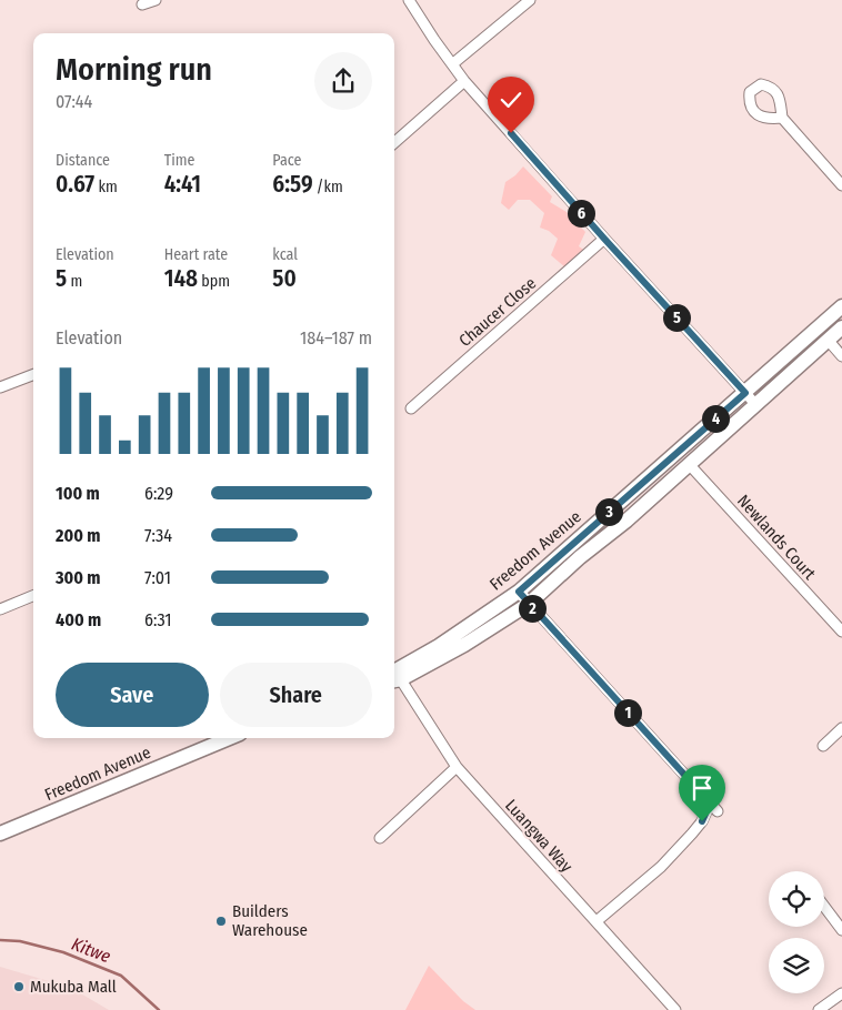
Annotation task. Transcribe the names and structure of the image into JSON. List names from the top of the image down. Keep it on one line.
{"streets":{"main road":["Freedom Avenue"],"street":["Chaucer Close","Newlands Court","Luangwa Way"]},"crossings":[["Newlands Court","Freedom Avenue"]],"water":["Kitwe"],"places":["Builders Warehouse","Mukuba Mall"],"page":{"heading":["Morning run","07:44"],"stats":[["Distance","0.67 km"],["Time","4:41"],["Pace","6:59 /km"],["Elevation","5 m"],["Heart rate","148 bpm"],["kcal","50"]],"pins":["6","5","4","3","2","1"],"chart":["Elevation","184–187 m"],"list":[{"name":"100 m","note":"6:29"},{"name":"200 m","note":"7:34"},{"name":"300 m","note":"7:01"},{"name":"400 m","note":"6:31"}],"buttons":["Save","Share"]}}
